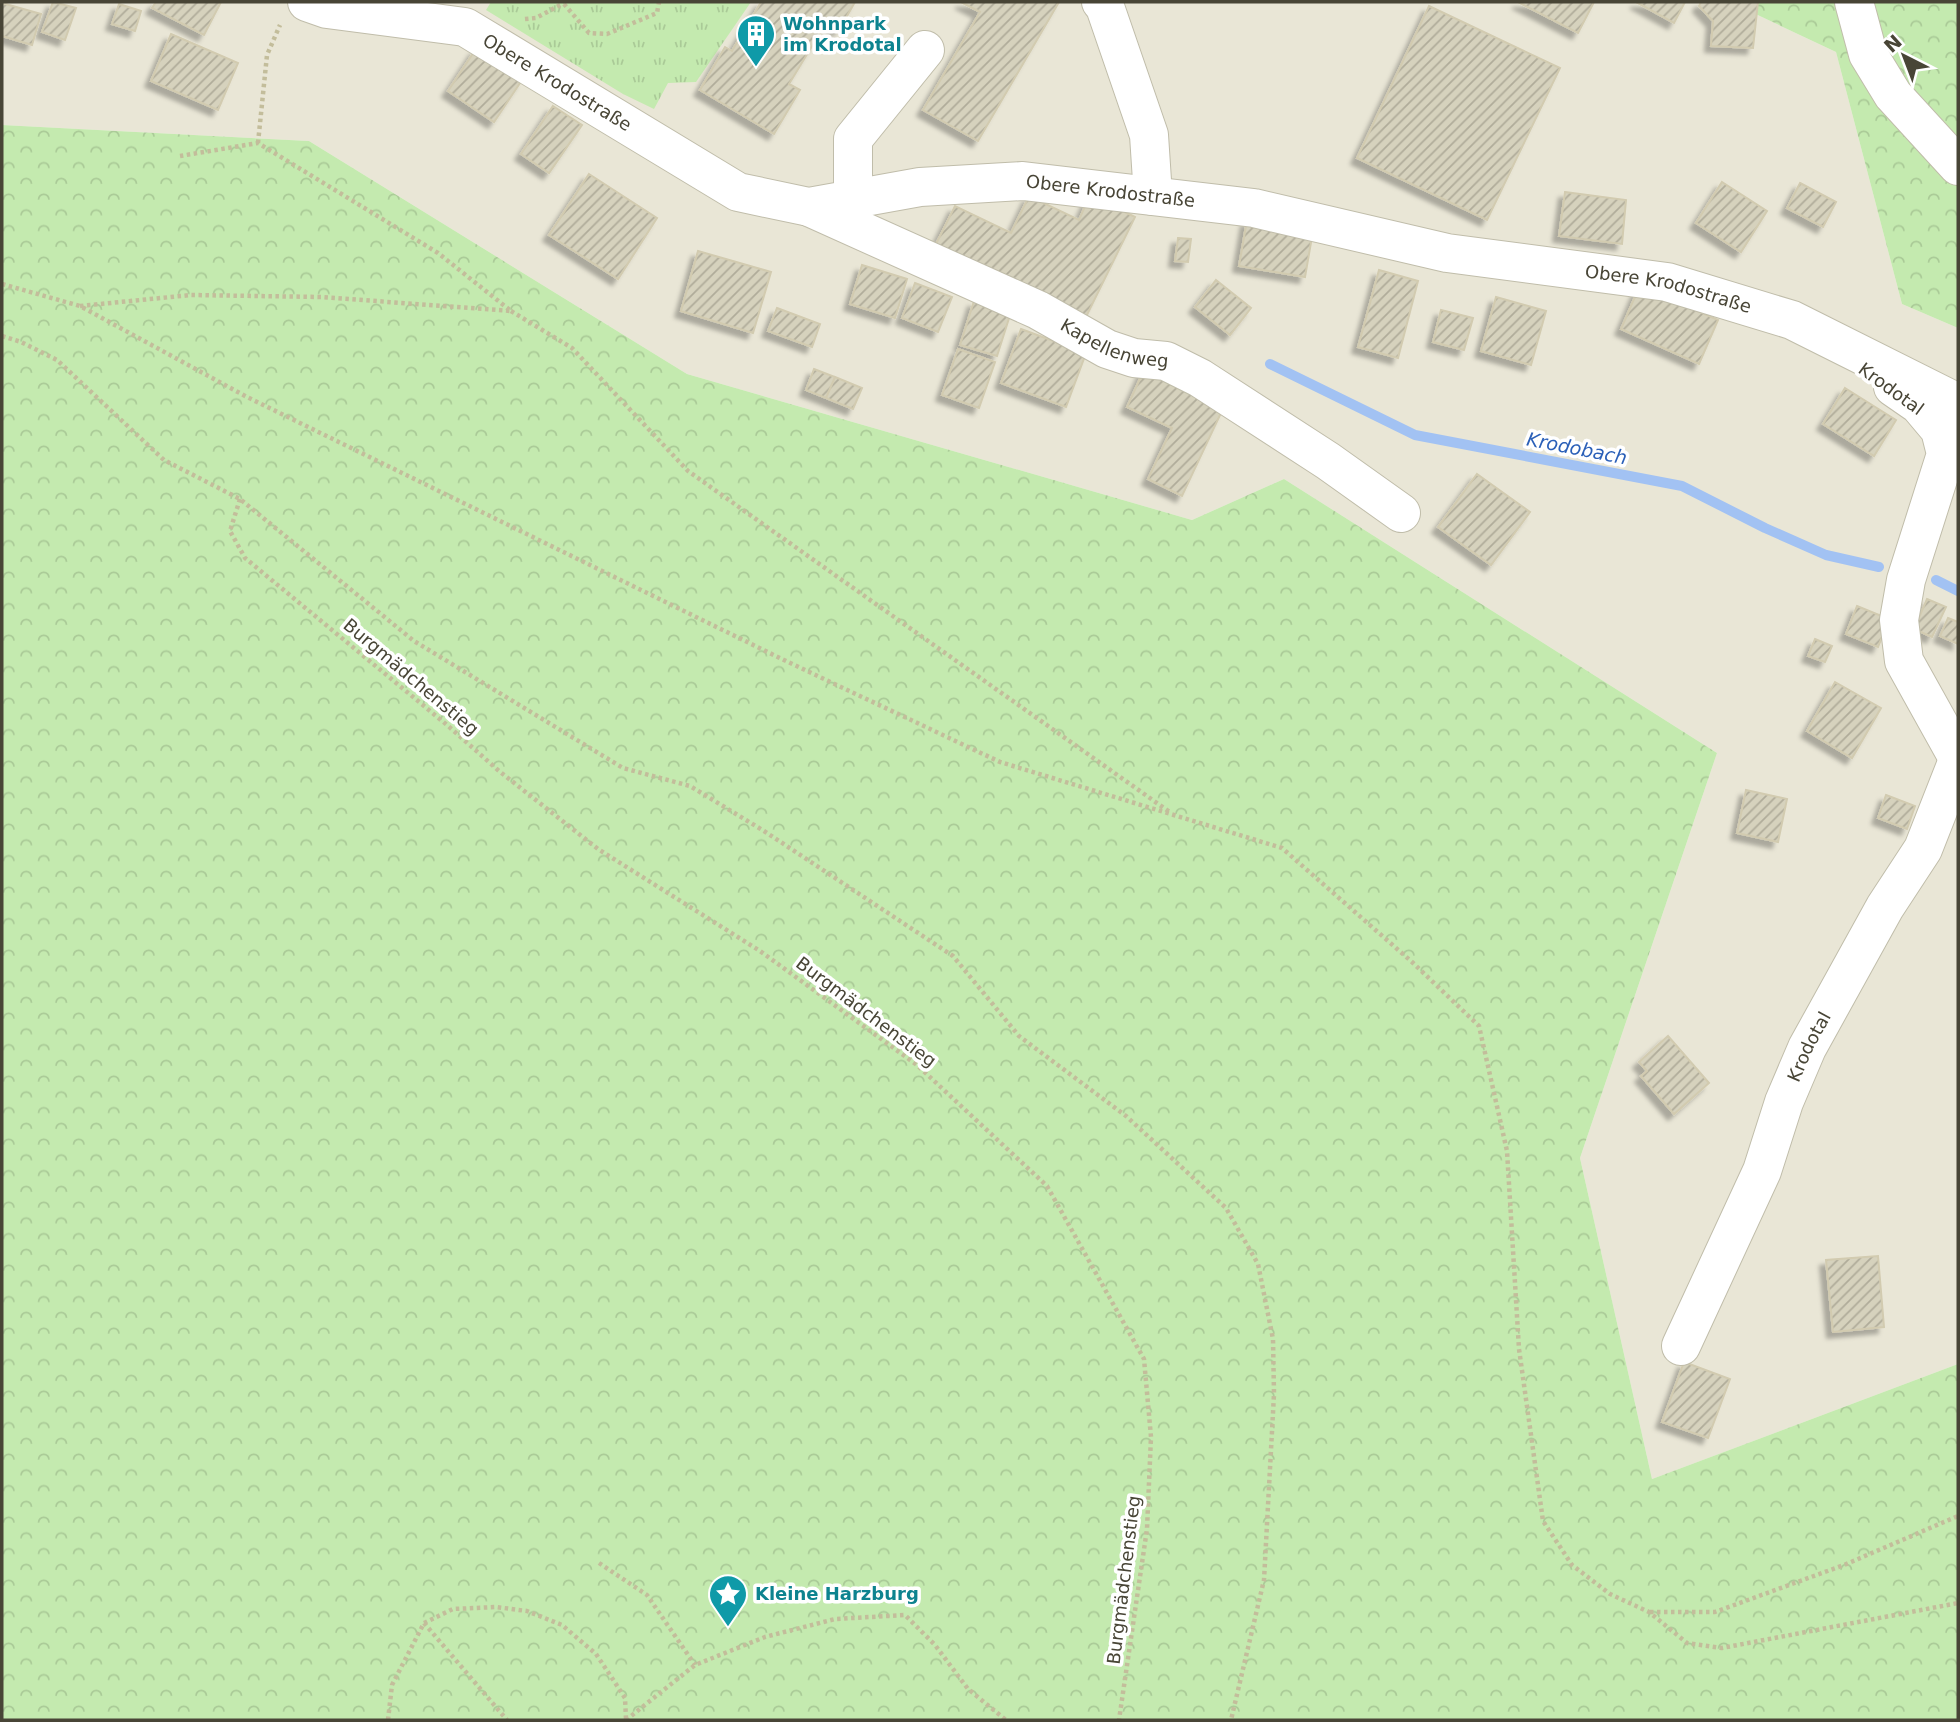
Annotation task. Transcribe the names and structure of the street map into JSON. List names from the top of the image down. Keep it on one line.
{"streets":{"street":["Obere Krodostraße","Kapellenweg","Krodotal"],"path":["Burgmädchenstieg"]},"crossings":[["Obere Krodostraße","Kapellenweg"],["Obere Krodostraße","Krodotal"]],"water":["Krodobach"],"places":{"building":["Wohnpark im Krodotal"],"place":["Kleine Harzburg"]},"north":"top left"}
